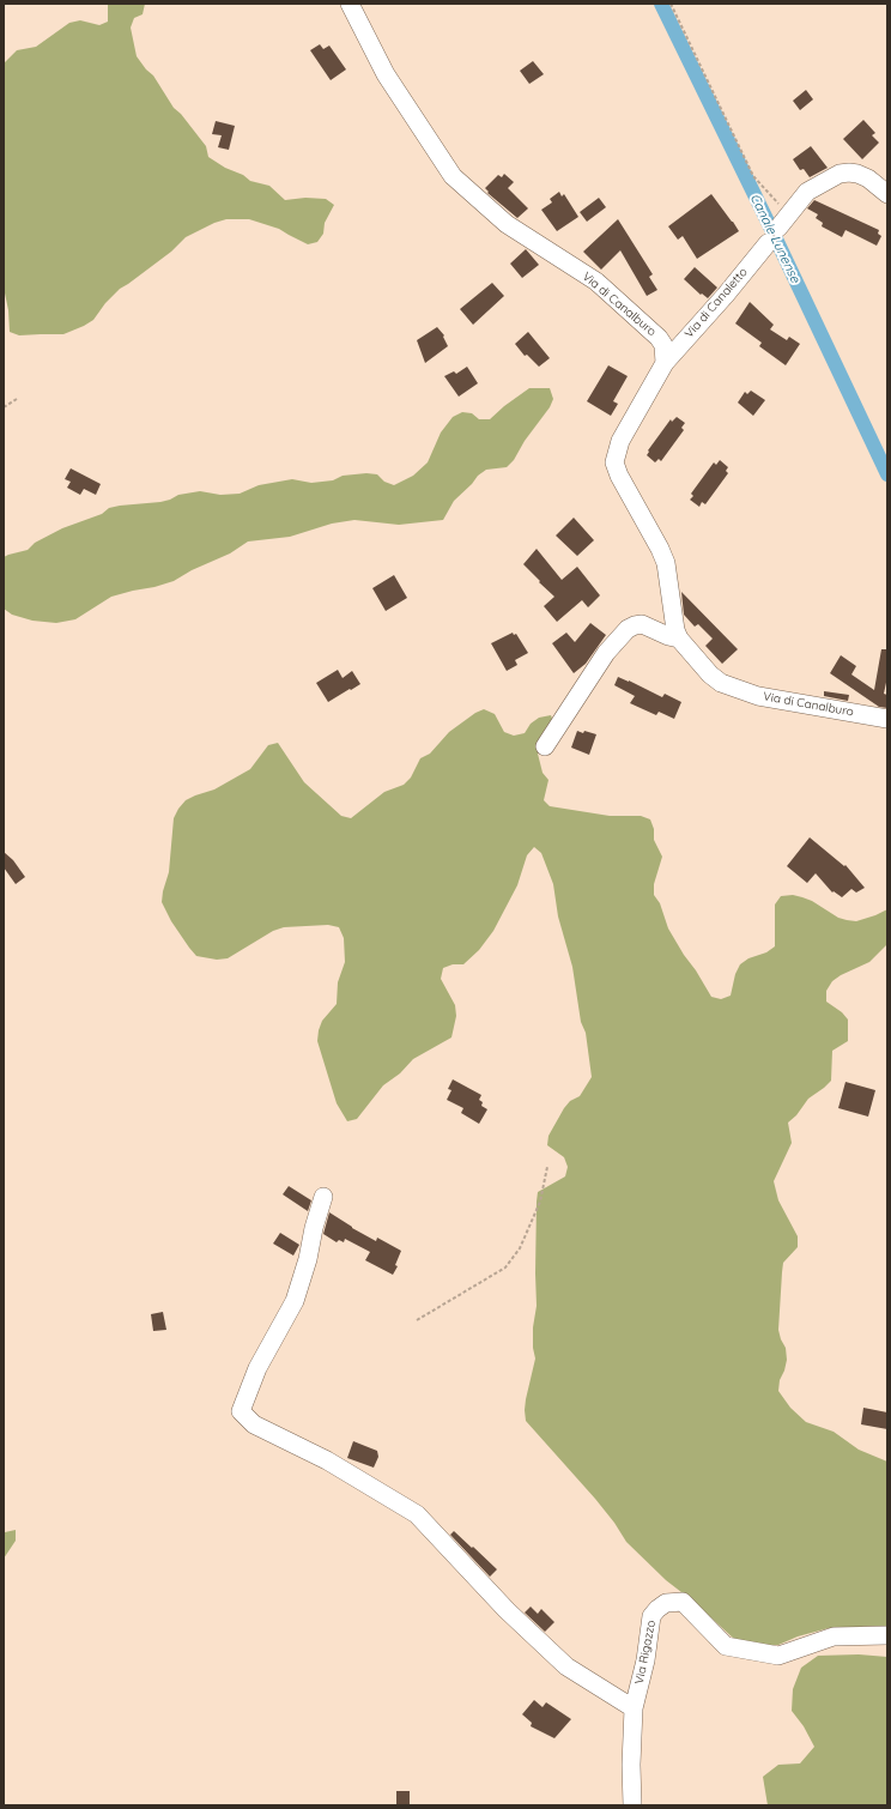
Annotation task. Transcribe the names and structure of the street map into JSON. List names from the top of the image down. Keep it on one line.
{"streets":{"street":["Via di Canaletto","Via di Canalburo","Via Rigazzo"]},"crossings":[["Via di Canaletto","Via di Canalburo"]],"water":["Canale Lunense"]}
